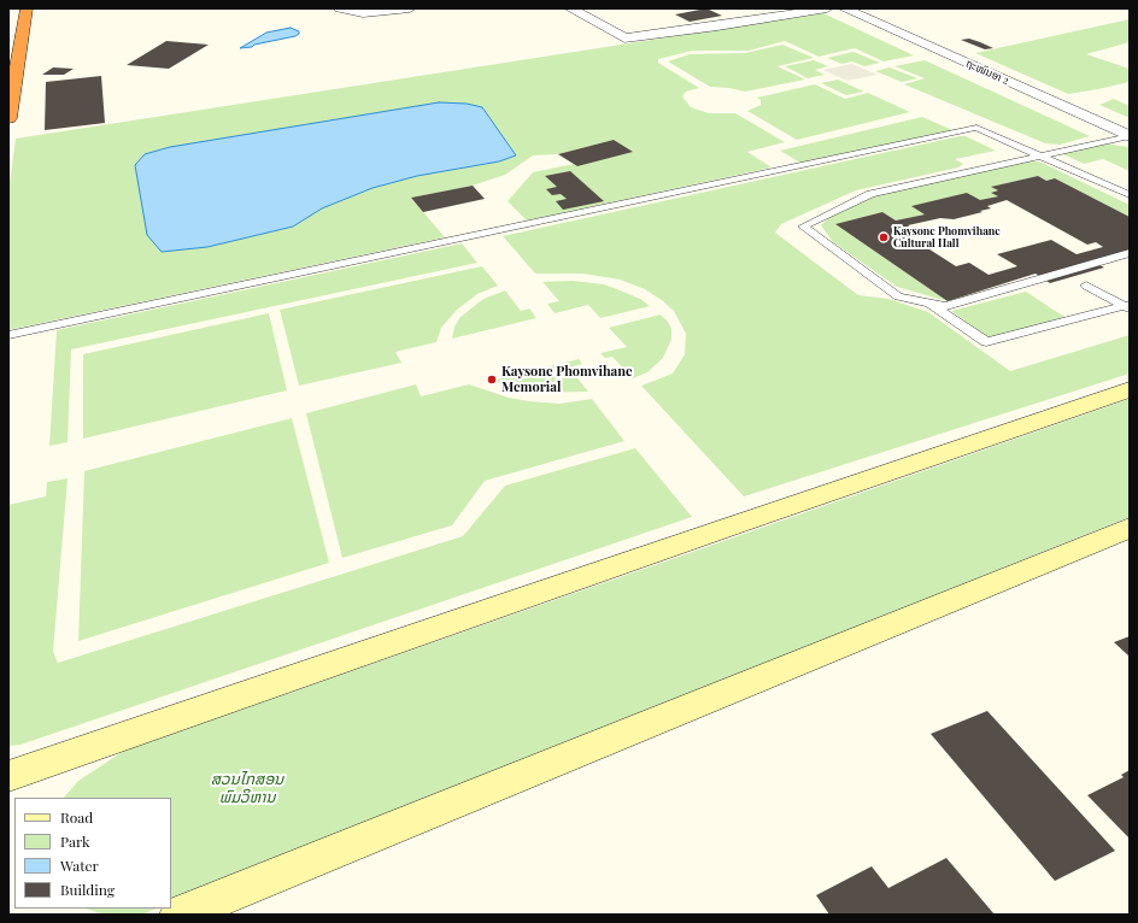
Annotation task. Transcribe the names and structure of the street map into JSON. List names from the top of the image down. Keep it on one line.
{"streets":{"street":["ຖະໜົນອາ 2"]},"parks":["ສວນໄກສອນ ພົມວິຫານ"],"places":["Kaysone Phomvihane Cultural Hall","Kaysone Phomvihane Memorial"],"legend":["Road","Park","Water","Building"]}
